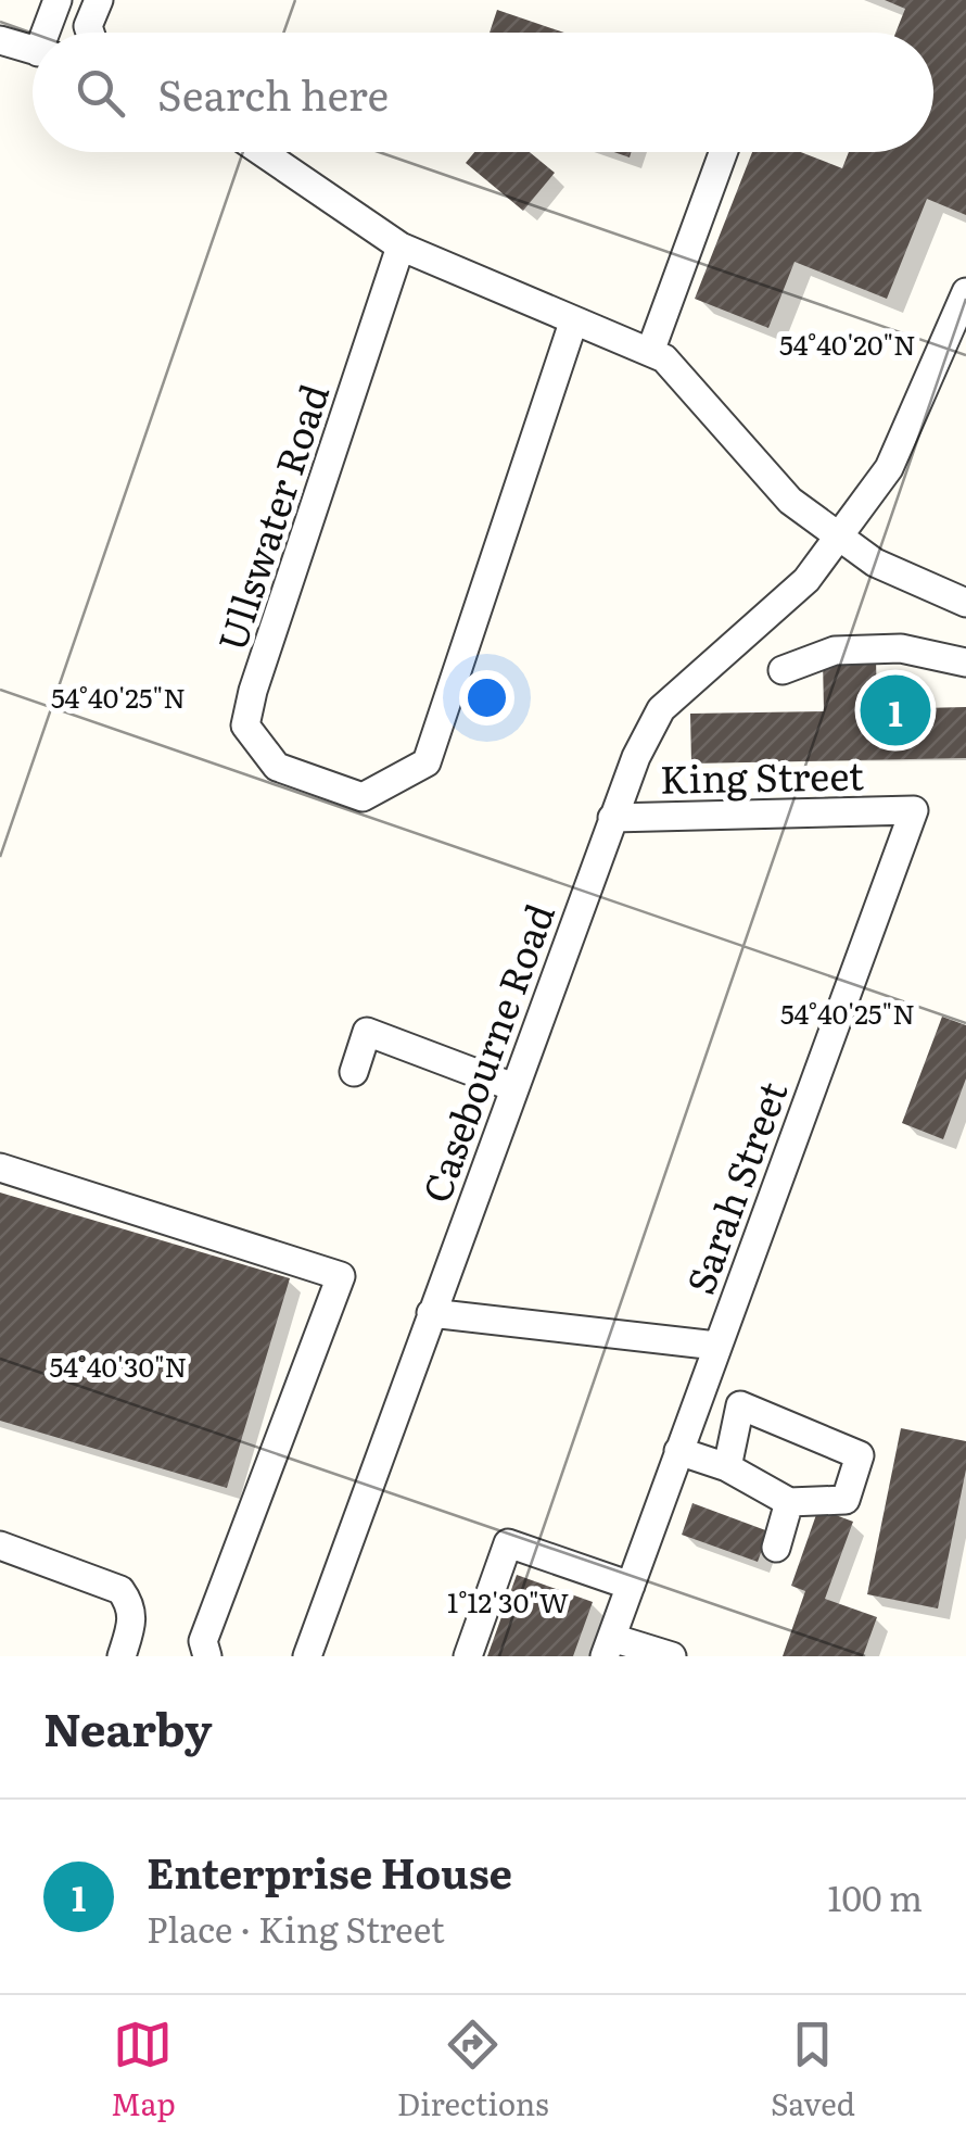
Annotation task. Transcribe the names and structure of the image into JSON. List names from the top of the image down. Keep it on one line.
{"streets":{"street":["Ullswater Road","King Street","Casebourne Road","Sarah Street"]},"crossings":[["King Street","Casebourne Road"],["King Street","Sarah Street"]],"page":{"search":"Search here","pins":"1","heading":"Nearby","list":[{"mark":"1","name":"Enterprise House","note":"Place · King Street","value":"100 m"}],"nav":["Map","Directions","Saved"]},"coordinates":["54°40'20\"N","54°40'25\"N","54°40'30\"N","1°12'30\"W"]}
